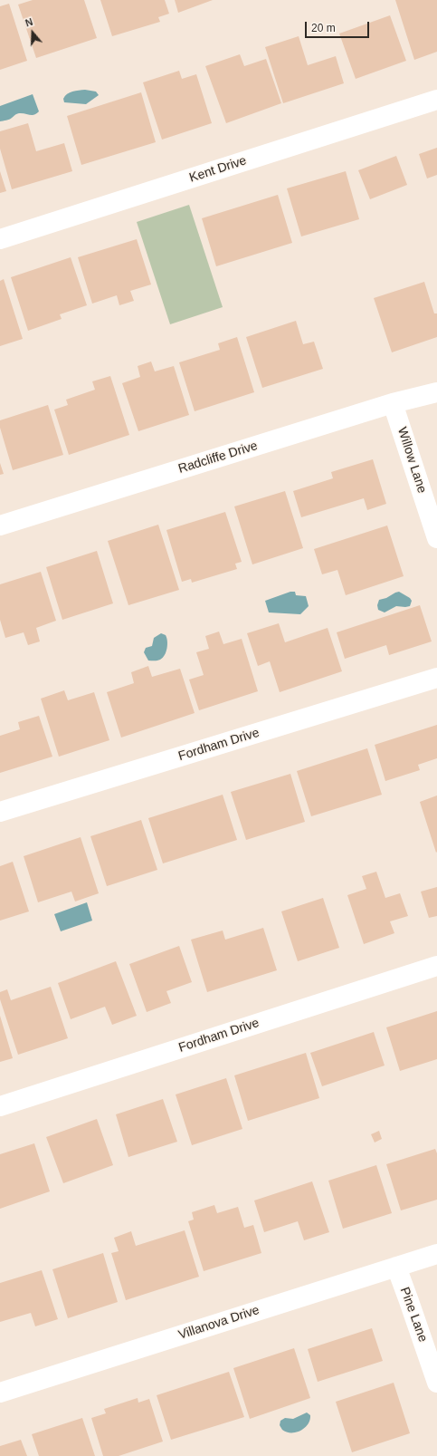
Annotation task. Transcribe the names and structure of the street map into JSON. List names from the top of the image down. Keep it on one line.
{"streets":{"street":["Kent Drive","Radcliffe Drive","Willow Lane","Fordham Drive","Pine Lane","Villanova Drive"]},"crossings":[["Radcliffe Drive","Willow Lane"],["Pine Lane","Villanova Drive"]],"scale_bar":"20 m","north":"top"}
